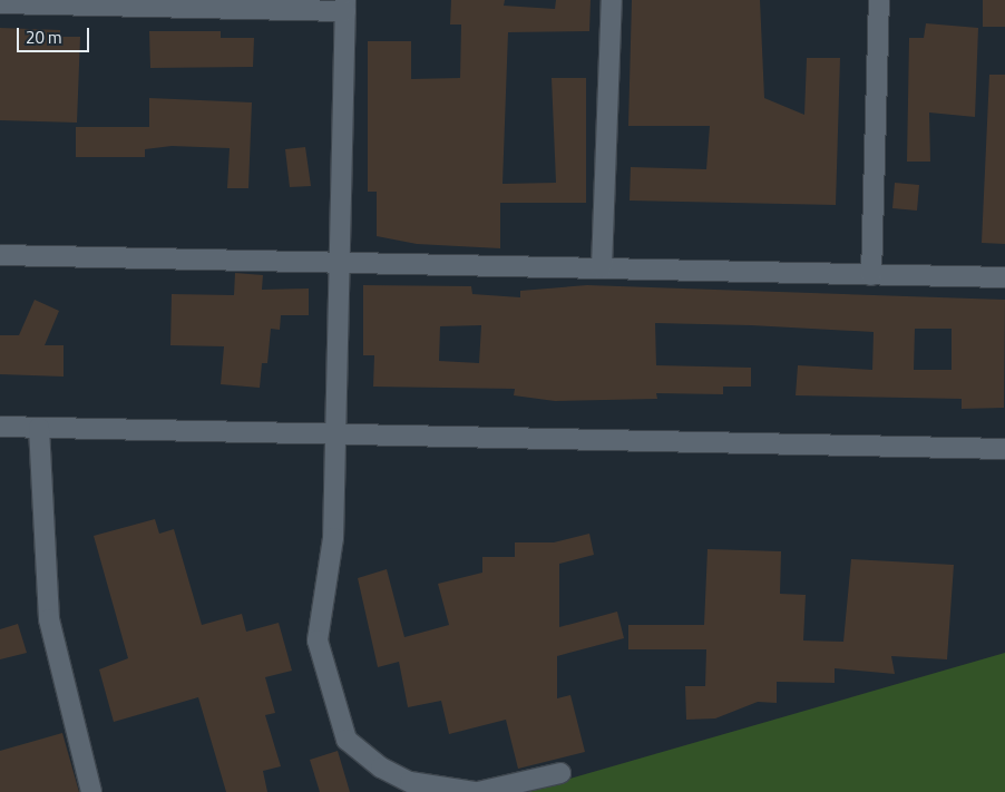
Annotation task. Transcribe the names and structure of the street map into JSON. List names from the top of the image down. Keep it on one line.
{"scale_bar":"20 m"}
